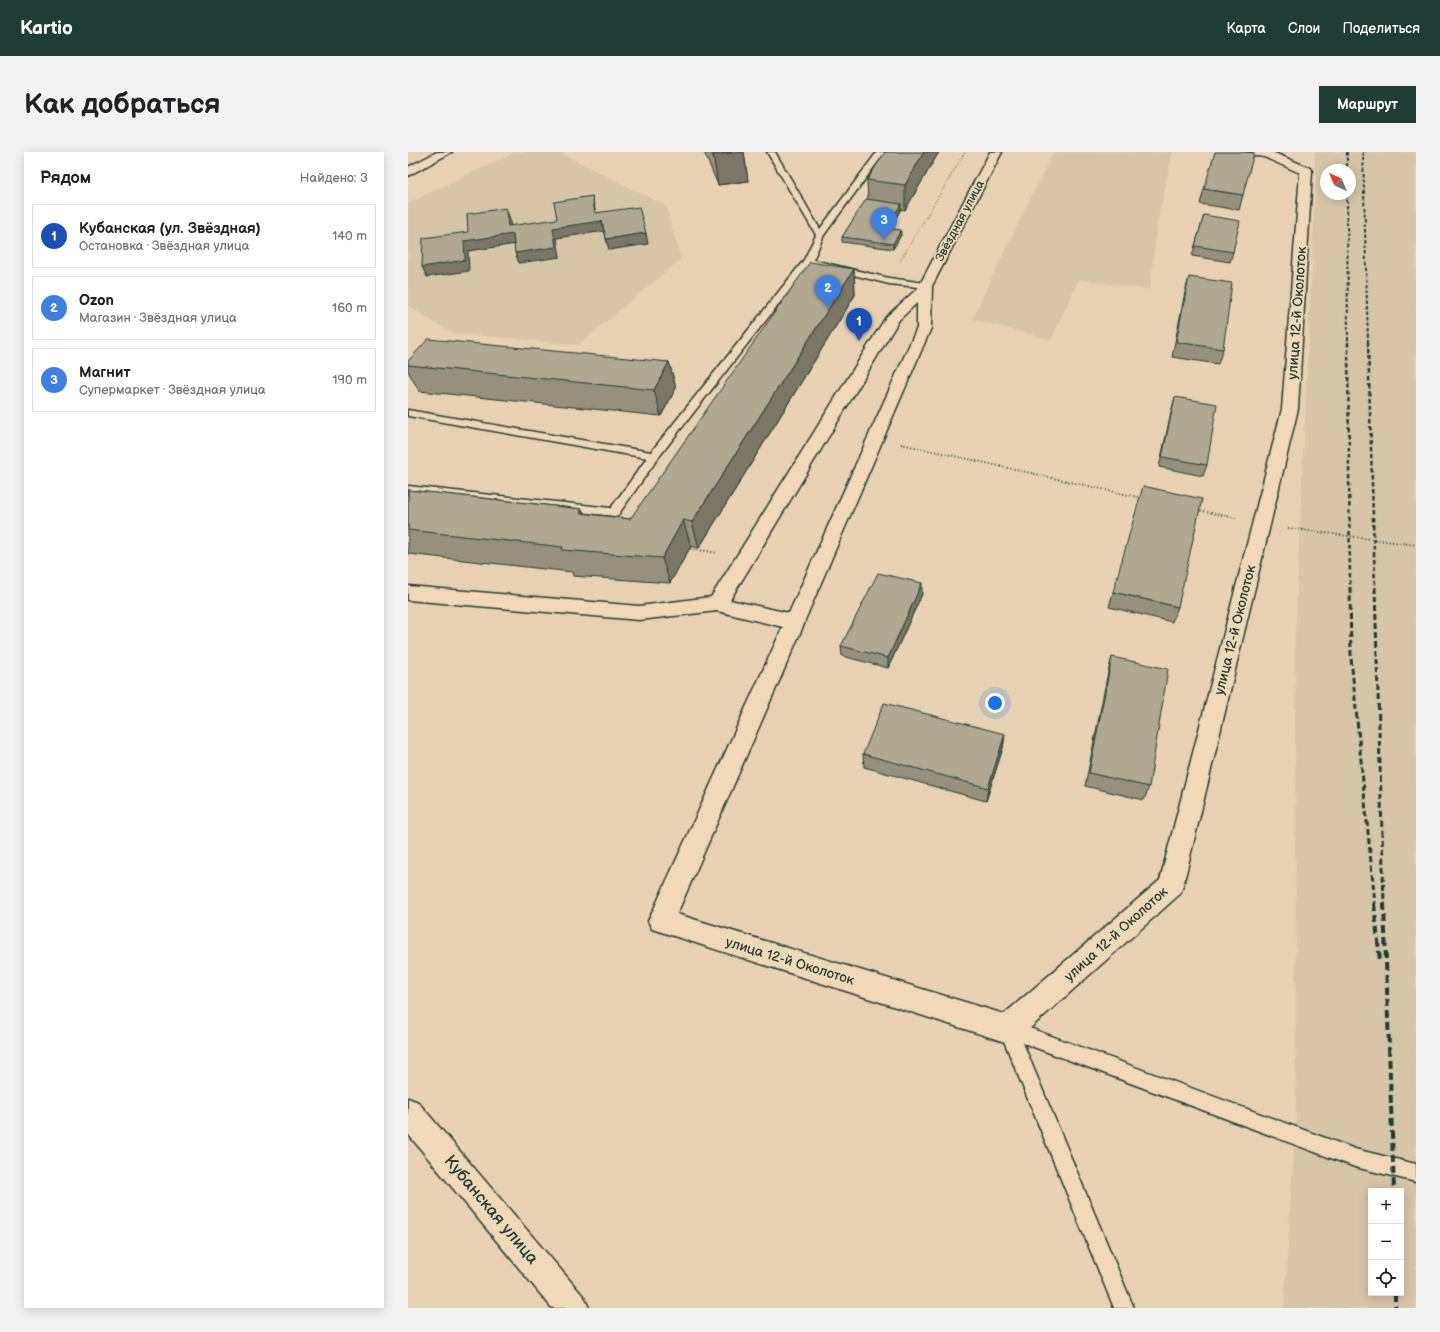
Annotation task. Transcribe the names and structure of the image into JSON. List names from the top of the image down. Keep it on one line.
{"streets":{"street":["Звёздная улица","улица 12-й Околоток","Кубанская улица"]},"north":"top left","page":{"header":"Kartio","nav":["Карта","Слои","Поделиться"],"buttons":"Маршрут","title":"Как добраться","heading":["Рядом","Найдено: 3"],"list":[{"mark":"1","name":"Кубанская (ул. Звёздная)","note":"Остановка · Звёздная улица","value":"140 m"},{"mark":"2","name":"Ozon","note":"Магазин · Звёздная улица","value":"160 m"},{"mark":"3","name":"Магнит","note":"Супермаркет · Звёздная улица","value":"190 m"}],"pins":["3","2","1"],"map_buttons":["+","−"]}}
